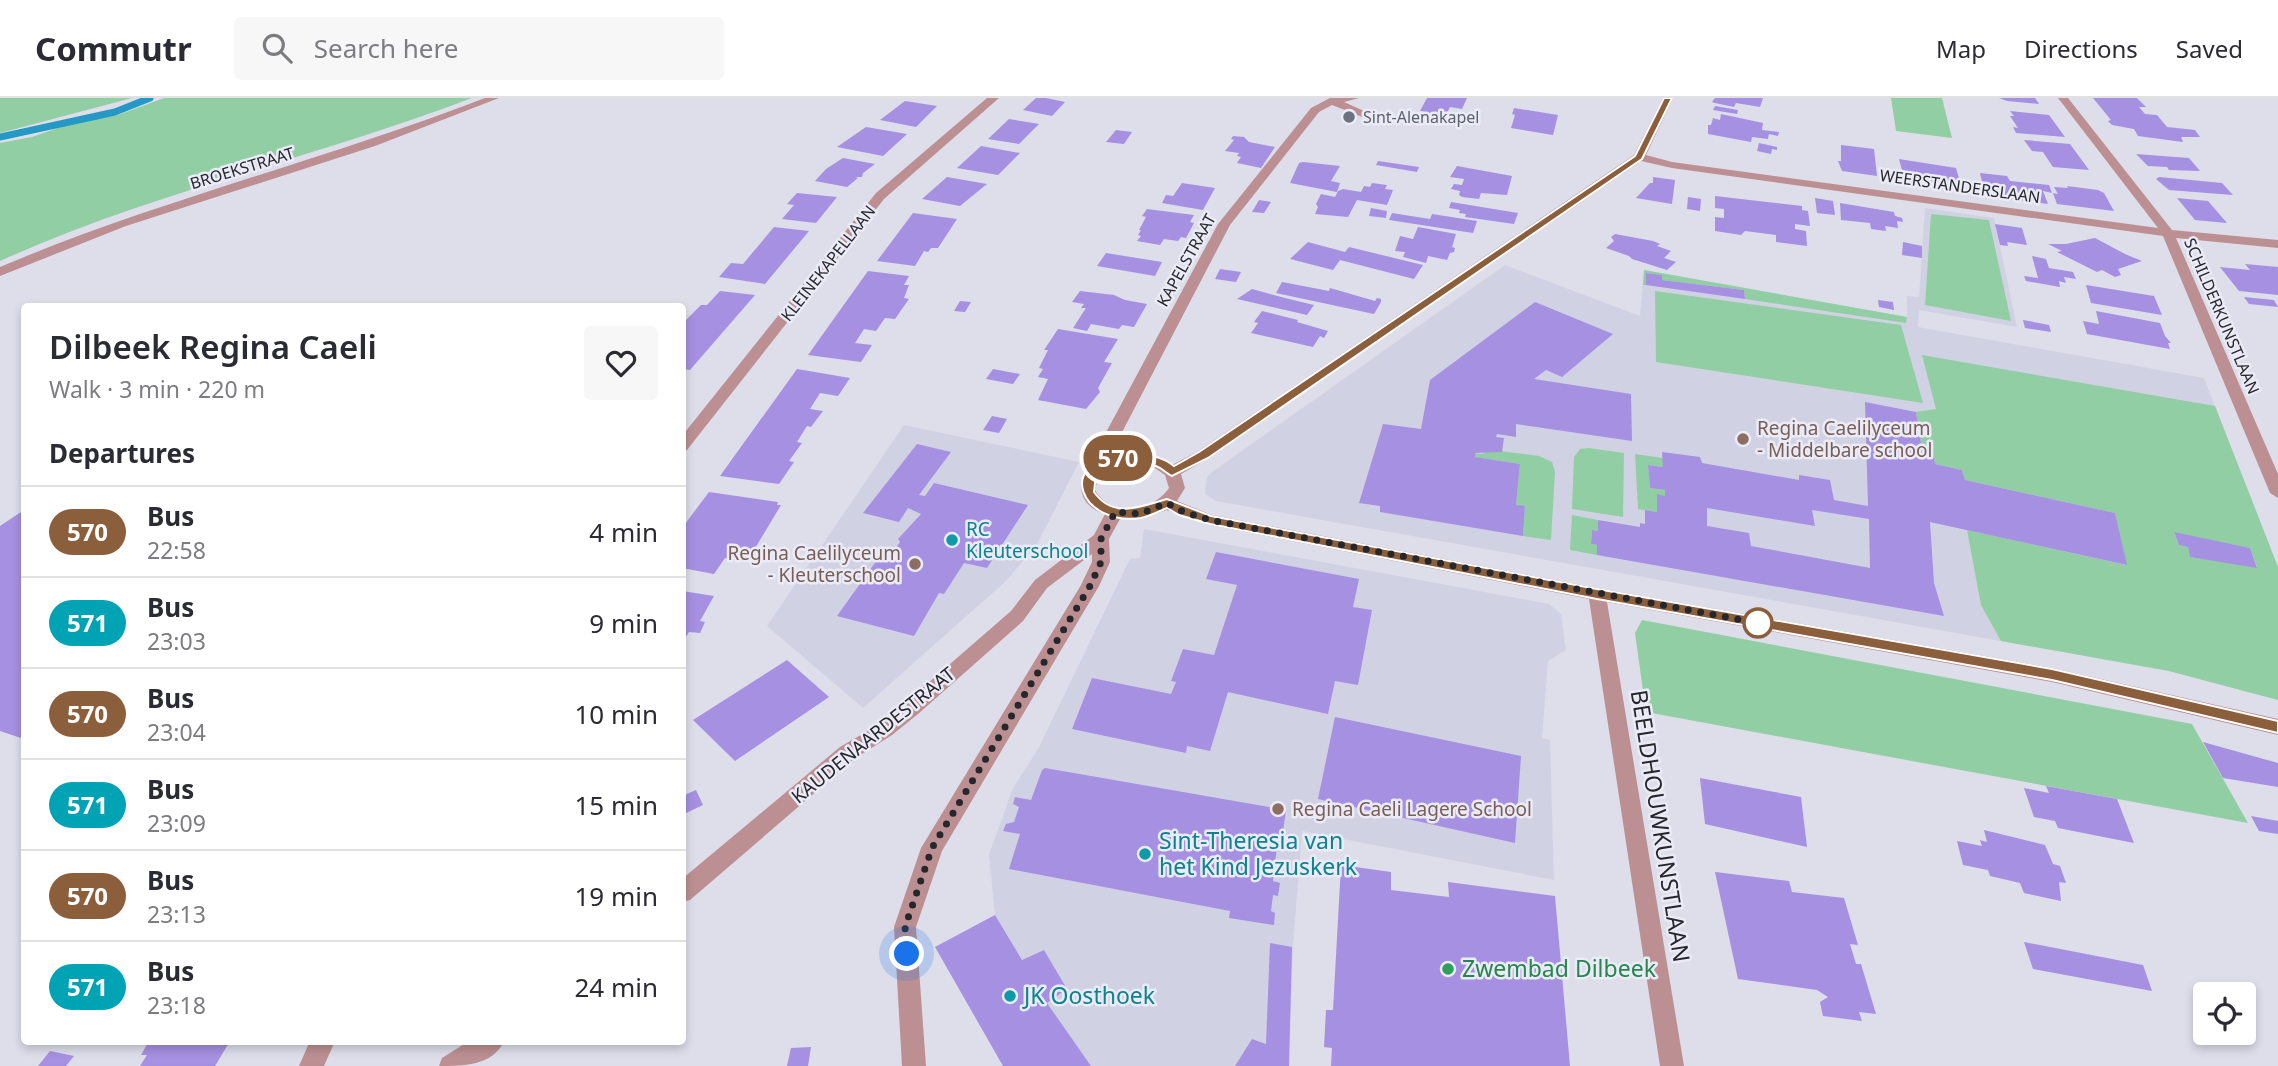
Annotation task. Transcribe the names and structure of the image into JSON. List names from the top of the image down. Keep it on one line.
{"streets":{"street":["BROEKSTRAAT","WEERSTANDERSLAAN","KAPELSTRAAT","KLEINEKAPELLAAN","SCHILDERKUNSTLAAN","KAUDENAARDESTRAAT","BEELDHOUWKUNSTLAAN"]},"crossings":[["WEERSTANDERSLAAN","SCHILDERKUNSTLAAN"],["KAPELSTRAAT","KAUDENAARDESTRAAT"]],"places":["Sint-Alenakapel","Regina Caelilyceum - Middelbare school","RC Kleuterschool","Regina Caelilyceum - Kleuterschool","Regina Caeli Lagere School","Sint-Theresia van het Kind Jezuskerk","Zwembad Dilbeek","JK Oosthoek"],"lines":["bus line 570"],"page":{"header":"Commutr","search":"Search here","nav":["Map","Directions","Saved"],"on_map":"570","heading":[["Dilbeek Regina Caeli","Walk · 3 min · 220 m"],"Departures"],"list":[{"mark":"570","name":"Bus","note":"22:58","value":"4 min"},{"mark":"571","name":"Bus","note":"23:03","value":"9 min"},{"mark":"570","name":"Bus","note":"23:04","value":"10 min"},{"mark":"571","name":"Bus","note":"23:09","value":"15 min"},{"mark":"570","name":"Bus","note":"23:13","value":"19 min"},{"mark":"571","name":"Bus","note":"23:18","value":"24 min"}]}}
